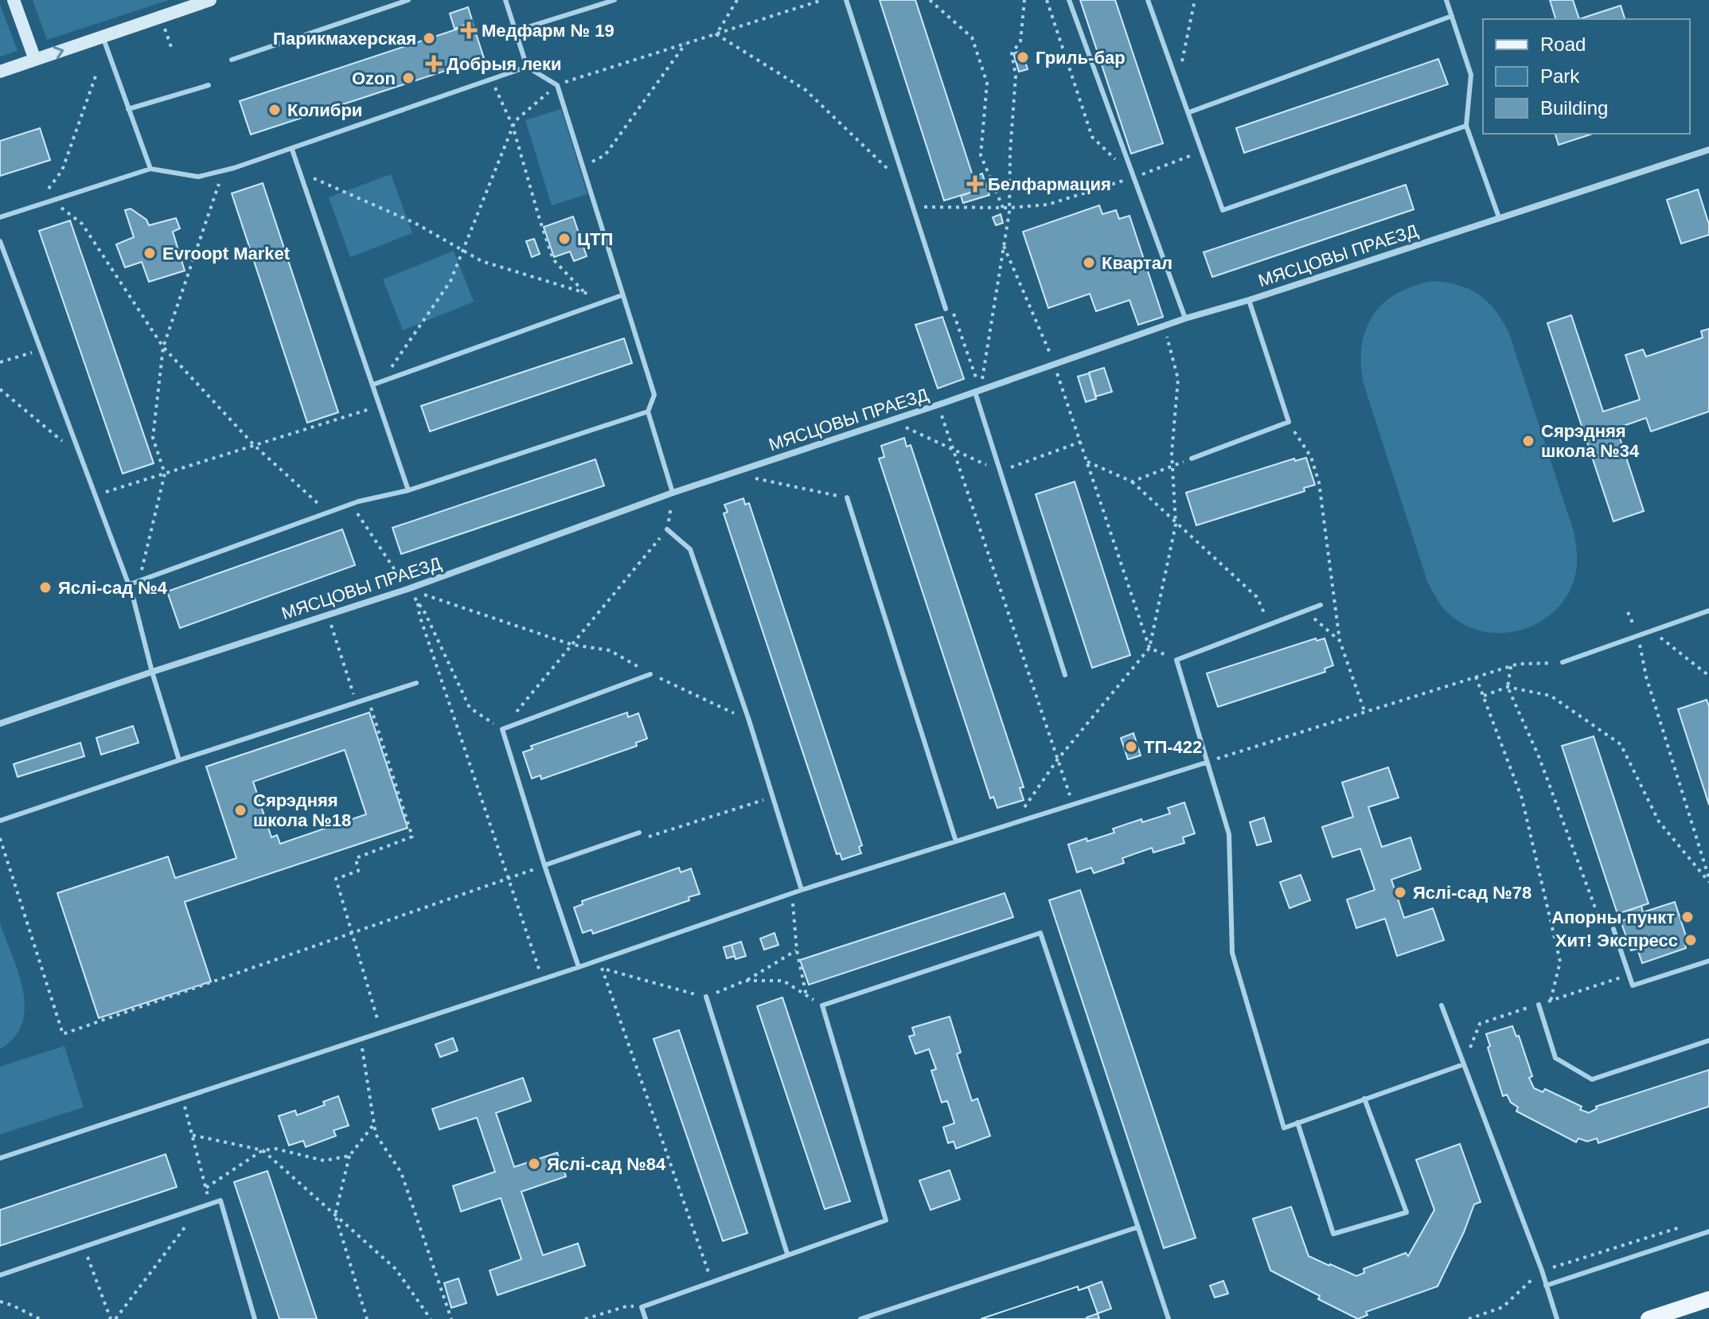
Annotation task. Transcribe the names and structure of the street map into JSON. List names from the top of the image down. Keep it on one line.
{"streets":{"street":["МЯСЦОВЫ ПРАЕЗД"]},"places":{"health":["Медфарм № 19","Добрыя леки","Белфармация"],"other":["Парикмахерская","Гриль-бар","Ozon","Колибри","ЦТП","Evroopt Market","Квартал","Сярэдняя школа №34","Яслі-сад №4","ТП-422","Сярэдняя школа №18","Яслі-сад №78","Апорны пункт","Хит! Экспресс","Яслі-сад №84"]},"legend":["Road","Park","Building"]}
